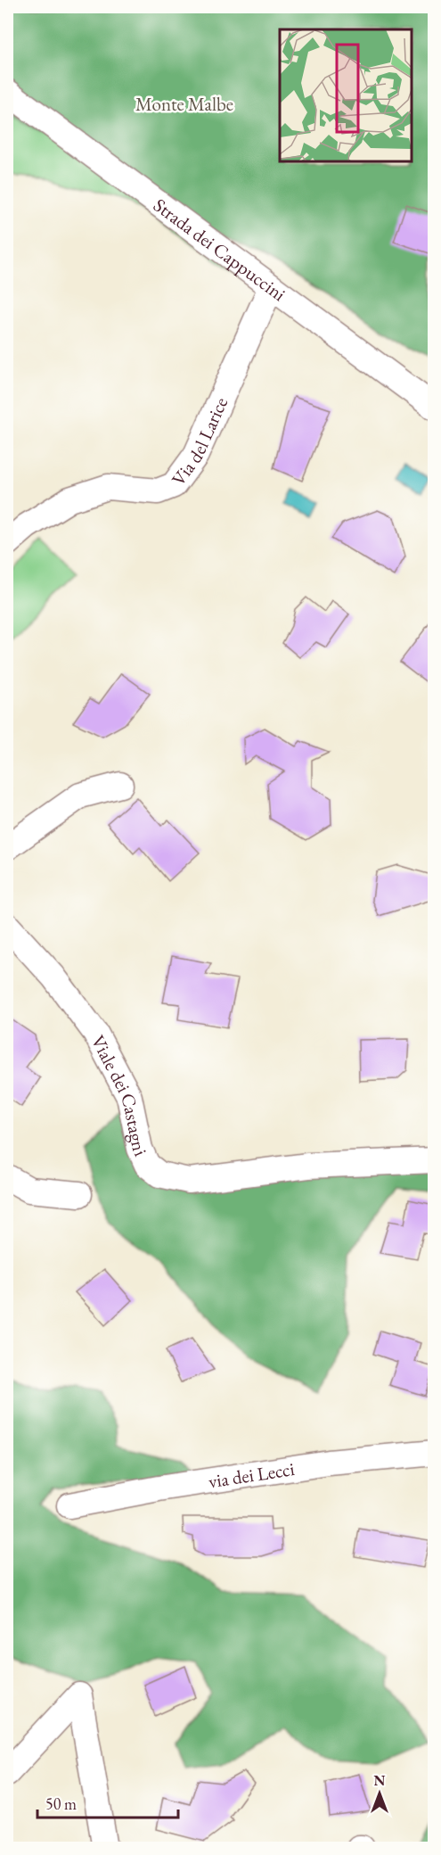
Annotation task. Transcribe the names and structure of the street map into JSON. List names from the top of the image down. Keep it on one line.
{"streets":{"street":["Strada dei Cappuccini","Via del Larice","Viale dei Castagni","via dei Lecci"]},"crossings":[["Strada dei Cappuccini","Via del Larice"]],"parks":["Monte Malbe"],"scale_bar":"50 m","north":"top"}
